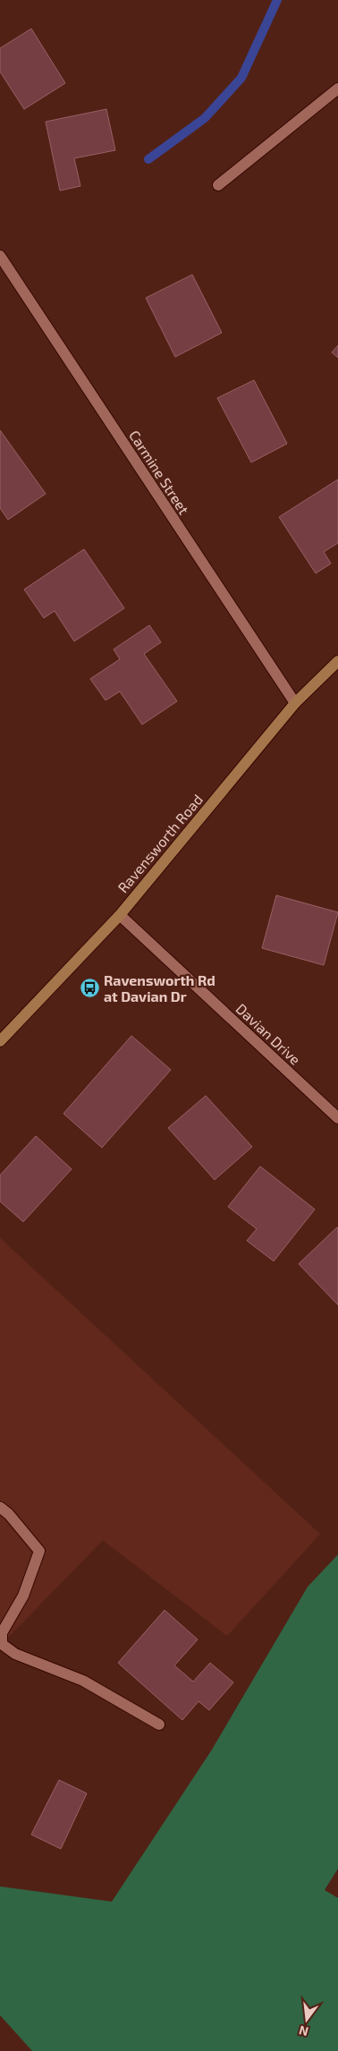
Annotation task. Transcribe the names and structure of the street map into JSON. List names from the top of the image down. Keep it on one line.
{"streets":{"main road":["Ravensworth Road"],"street":["Carmine Street","Davian Drive"]},"crossings":[["Carmine Street","Ravensworth Road"],["Ravensworth Road","Davian Drive"]],"places":{"bus stop":["Ravensworth Rd at Davian Dr"]},"north":"bottom"}
